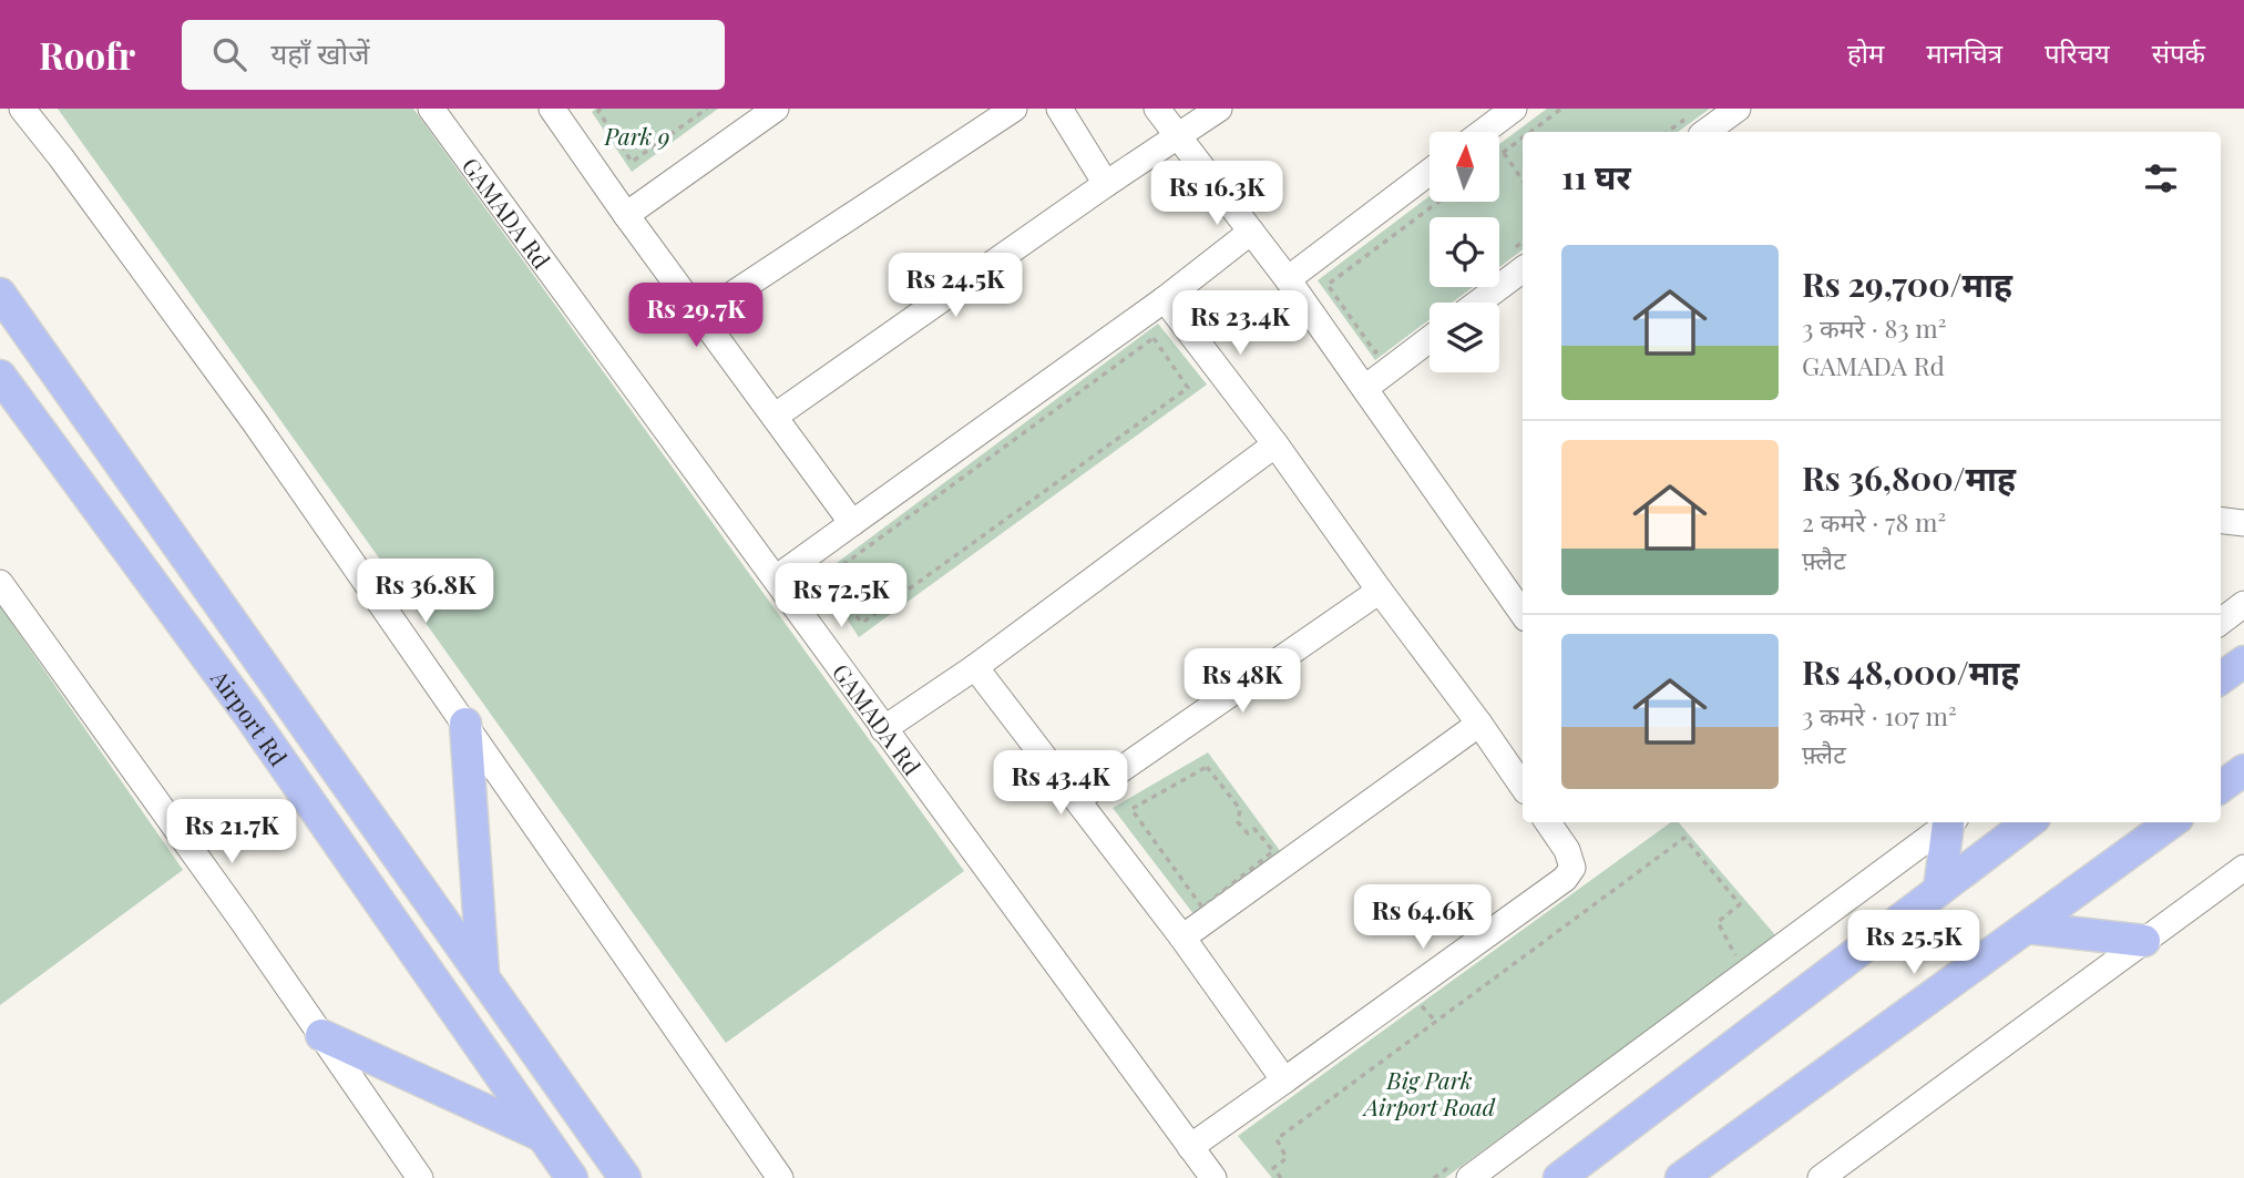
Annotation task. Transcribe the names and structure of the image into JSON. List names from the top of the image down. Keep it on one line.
{"streets":{"main road":["Airport Rd"],"street":["GAMADA Rd"]},"parks":["Park 9","Big Park Airport Road"],"north":"top","page":{"header":"Roofr","search":"यहाँ खोजें","nav":["होम","मानचित्र","परिचय","संपर्क"],"heading":"11 घर","price":["Rs 16.3K","Rs 24.5K","Rs 29.7K","Rs 23.4K","Rs 36.8K","Rs 72.5K","Rs 48K","Rs 43.4K","Rs 21.7K","Rs 64.6K","Rs 25.5K"],"list":[{"name":"Rs 29,700/माह","note":"3 कमरे · 83 m² · GAMADA Rd"},{"name":"Rs 36,800/माह","note":"2 कमरे · 78 m² · फ़्लैट"},{"name":"Rs 48,000/माह","note":"3 कमरे · 107 m² · फ़्लैट"}]}}
